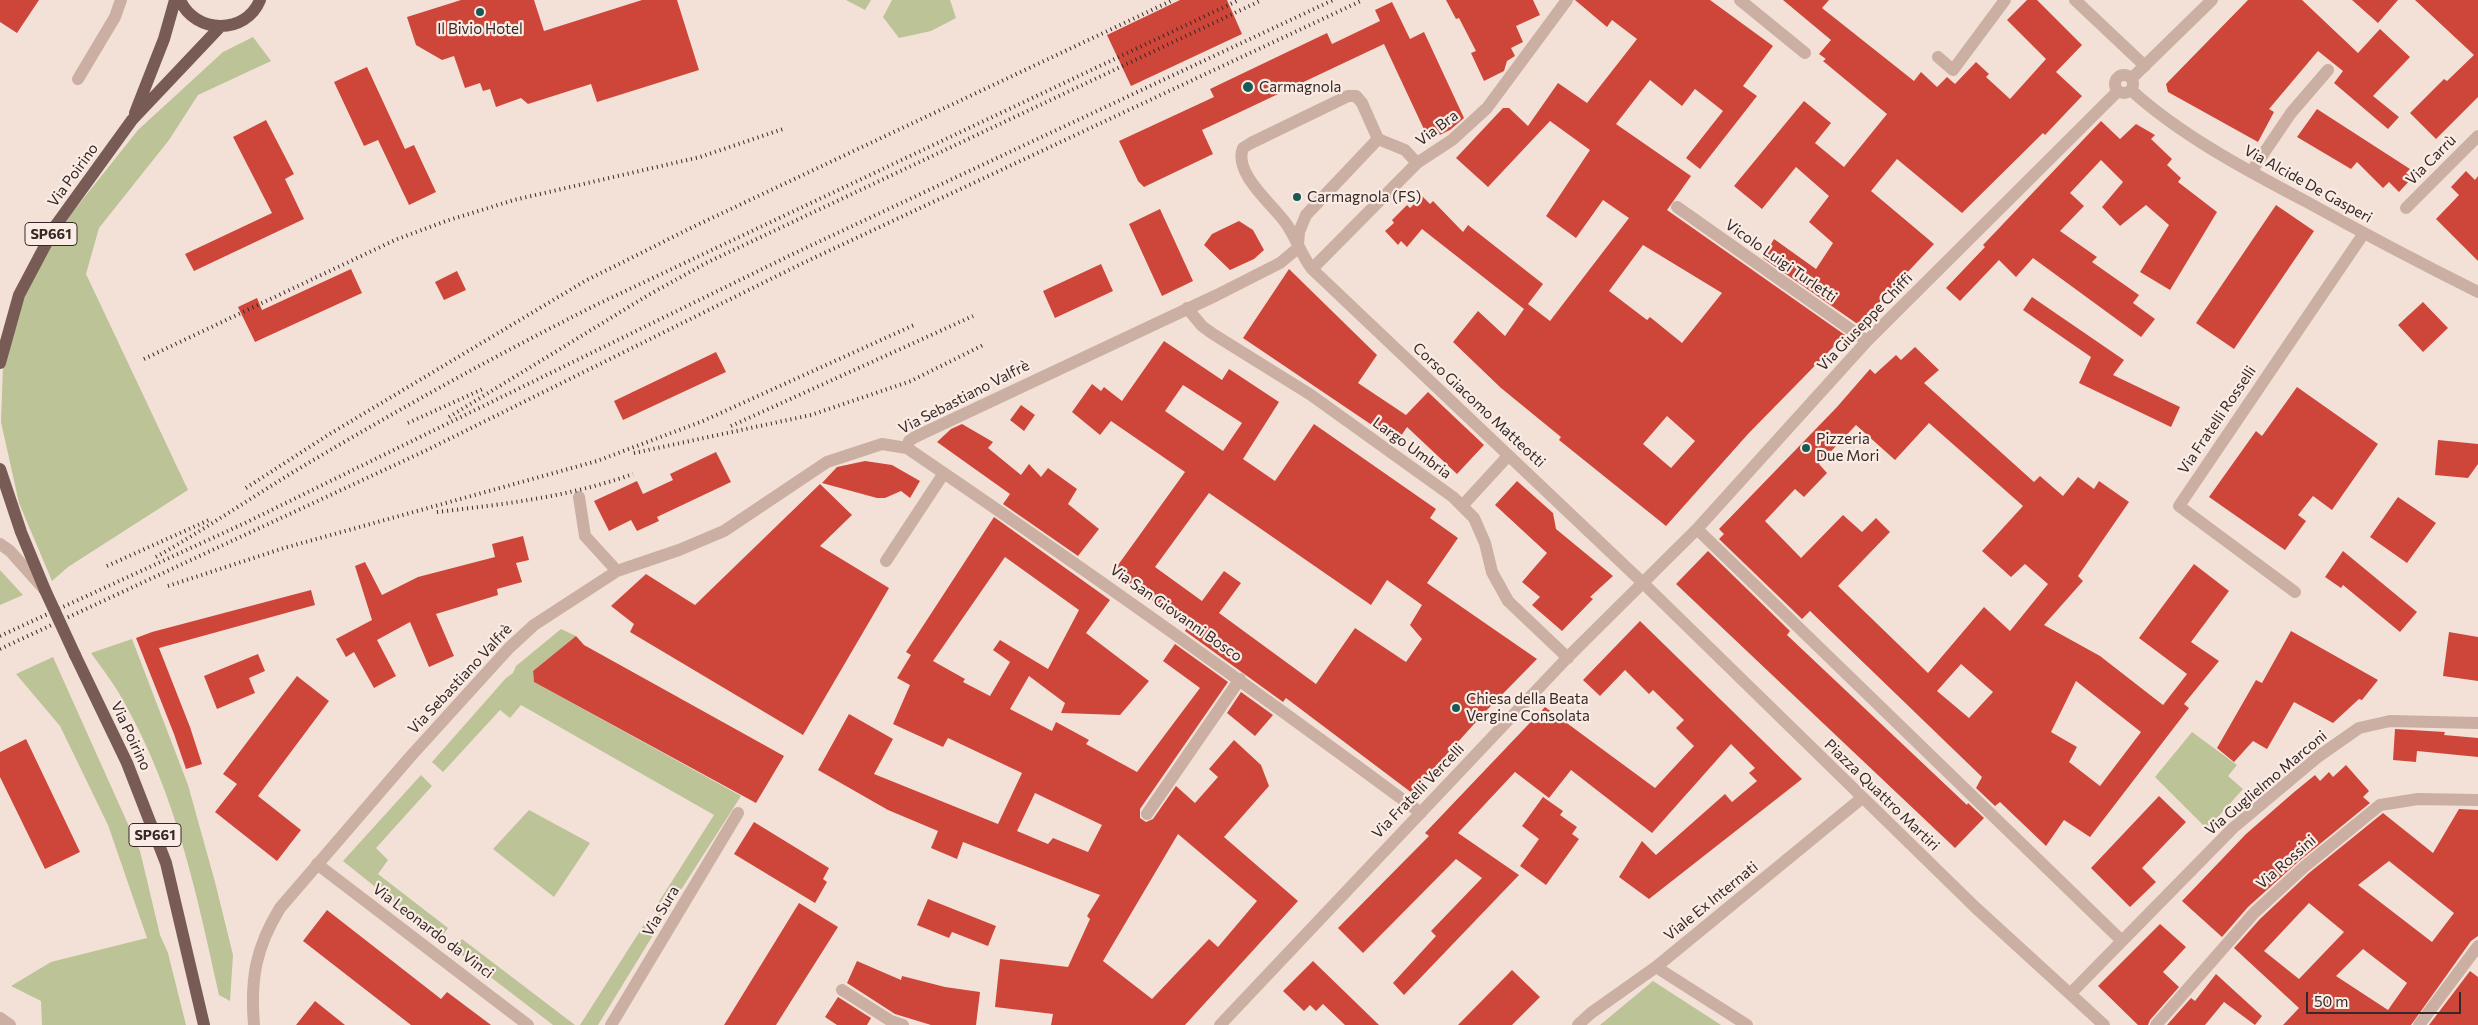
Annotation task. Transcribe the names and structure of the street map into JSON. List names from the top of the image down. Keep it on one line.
{"streets":{"main road":["Via Poirino","SP661"],"street":["Via Bra","Via Carrù","Via Alcide De Gasperi","Vicolo Luigi Turletti","Via Giuseppe Chiffi","Via Sebastiano Valfrè","Corso Giacomo Matteotti","Via Fratelli Rosselli","Largo Umbria","Via San Giovanni Bosco","Via Guglielmo Marconi","Via Fratelli Vercelli","Piazza Quattro Martiri","Via Rossini","Viale Ex Internati","Via Sura","Via Leonardo da Vinci"]},"crossings":[["Via Bra","Corso Giacomo Matteotti"],["Via Alcide De Gasperi","Via Giuseppe Chiffi"],["Via Alcide De Gasperi","Via Fratelli Rosselli"],["Vicolo Luigi Turletti","Via Giuseppe Chiffi"],["Via Giuseppe Chiffi","Corso Giacomo Matteotti"],["Via Giuseppe Chiffi","Via Fratelli Vercelli"],["Via Giuseppe Chiffi","Piazza Quattro Martiri"],["Via Sebastiano Valfrè","Corso Giacomo Matteotti"],["Via Sebastiano Valfrè","Largo Umbria"],["Via Sebastiano Valfrè","Via San Giovanni Bosco"],["Via Sebastiano Valfrè","Via Leonardo da Vinci"],["Corso Giacomo Matteotti","Via Fratelli Vercelli"],["Corso Giacomo Matteotti","Piazza Quattro Martiri"],["Largo Umbria","Via Fratelli Vercelli"],["Via San Giovanni Bosco","Via Fratelli Vercelli"],["Via Guglielmo Marconi","Piazza Quattro Martiri"],["Via Fratelli Vercelli","Piazza Quattro Martiri"],["Piazza Quattro Martiri","Viale Ex Internati"]],"places":["Il Bivio Hotel","Carmagnola","Carmagnola (FS)","Pizzeria Due Mori","Chiesa della Beata Vergine Consolata"],"scale_bar":"50 m"}
